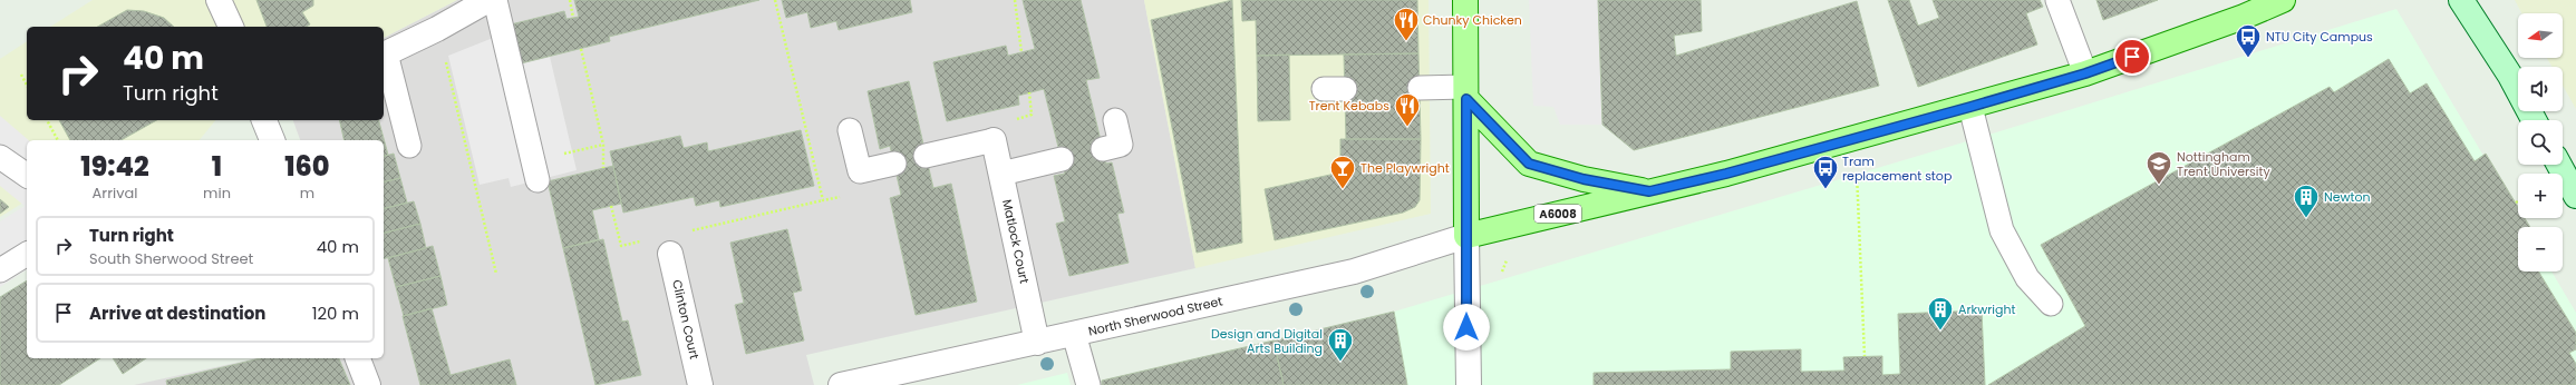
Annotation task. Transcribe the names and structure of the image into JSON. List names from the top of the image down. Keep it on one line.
{"streets":{"main road":["A6008"],"street":["Matlock Court","North Sherwood Street","Clinton Court"]},"crossings":[["A6008","North Sherwood Street"],["Matlock Court","North Sherwood Street"]],"places":{"restaurant":["Chunky Chicken","Trent Kebabs"],"bus stop":["NTU City Campus","Tram replacement stop"],"school or university":["Nottingham Trent University"],"bar":["The Playwright"],"building":["Newton","Arkwright","Design and Digital Arts Building"]},"north":"left","page":{"map_buttons":["+","−"],"turn":["40 m","Turn right"],"eta":["19:42","Arrival","1","min","160","m"],"list":[{"name":"Turn right","note":"South Sherwood Street","value":"40 m"},{"name":"Arrive at destination","value":"120 m"}]}}
